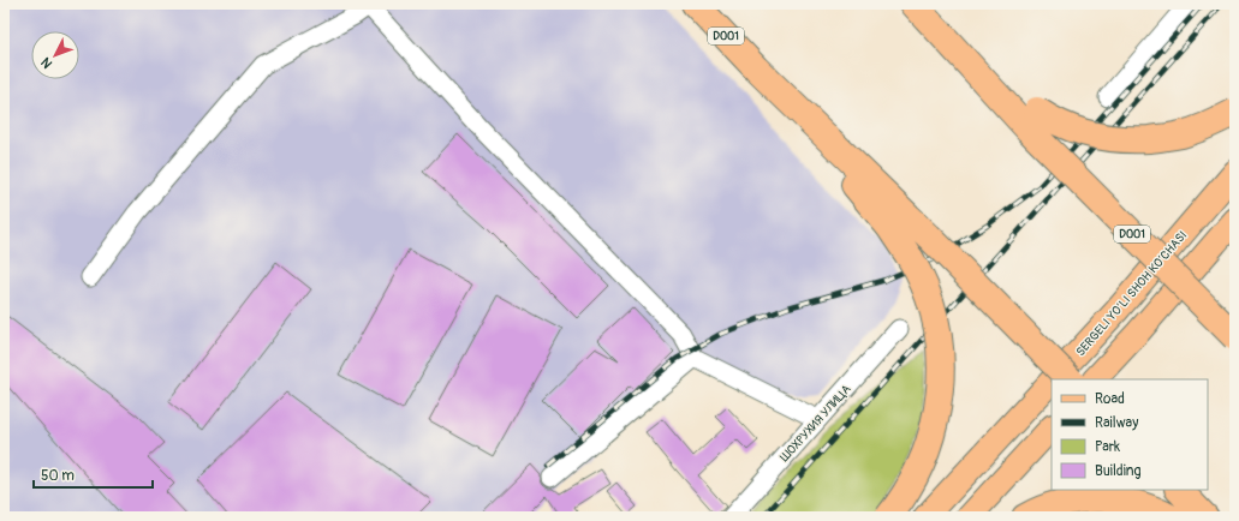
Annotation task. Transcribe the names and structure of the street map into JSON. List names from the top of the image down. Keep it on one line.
{"streets":{"highway":["D001"],"main road":["SERGELI YO‘LI SHOH KO‘CHASI"],"street":["ШОХРУХИЯ УЛИЦА"]},"legend":["Road","Railway","Park","Building"],"scale_bar":"50 m","north":"bottom left"}
